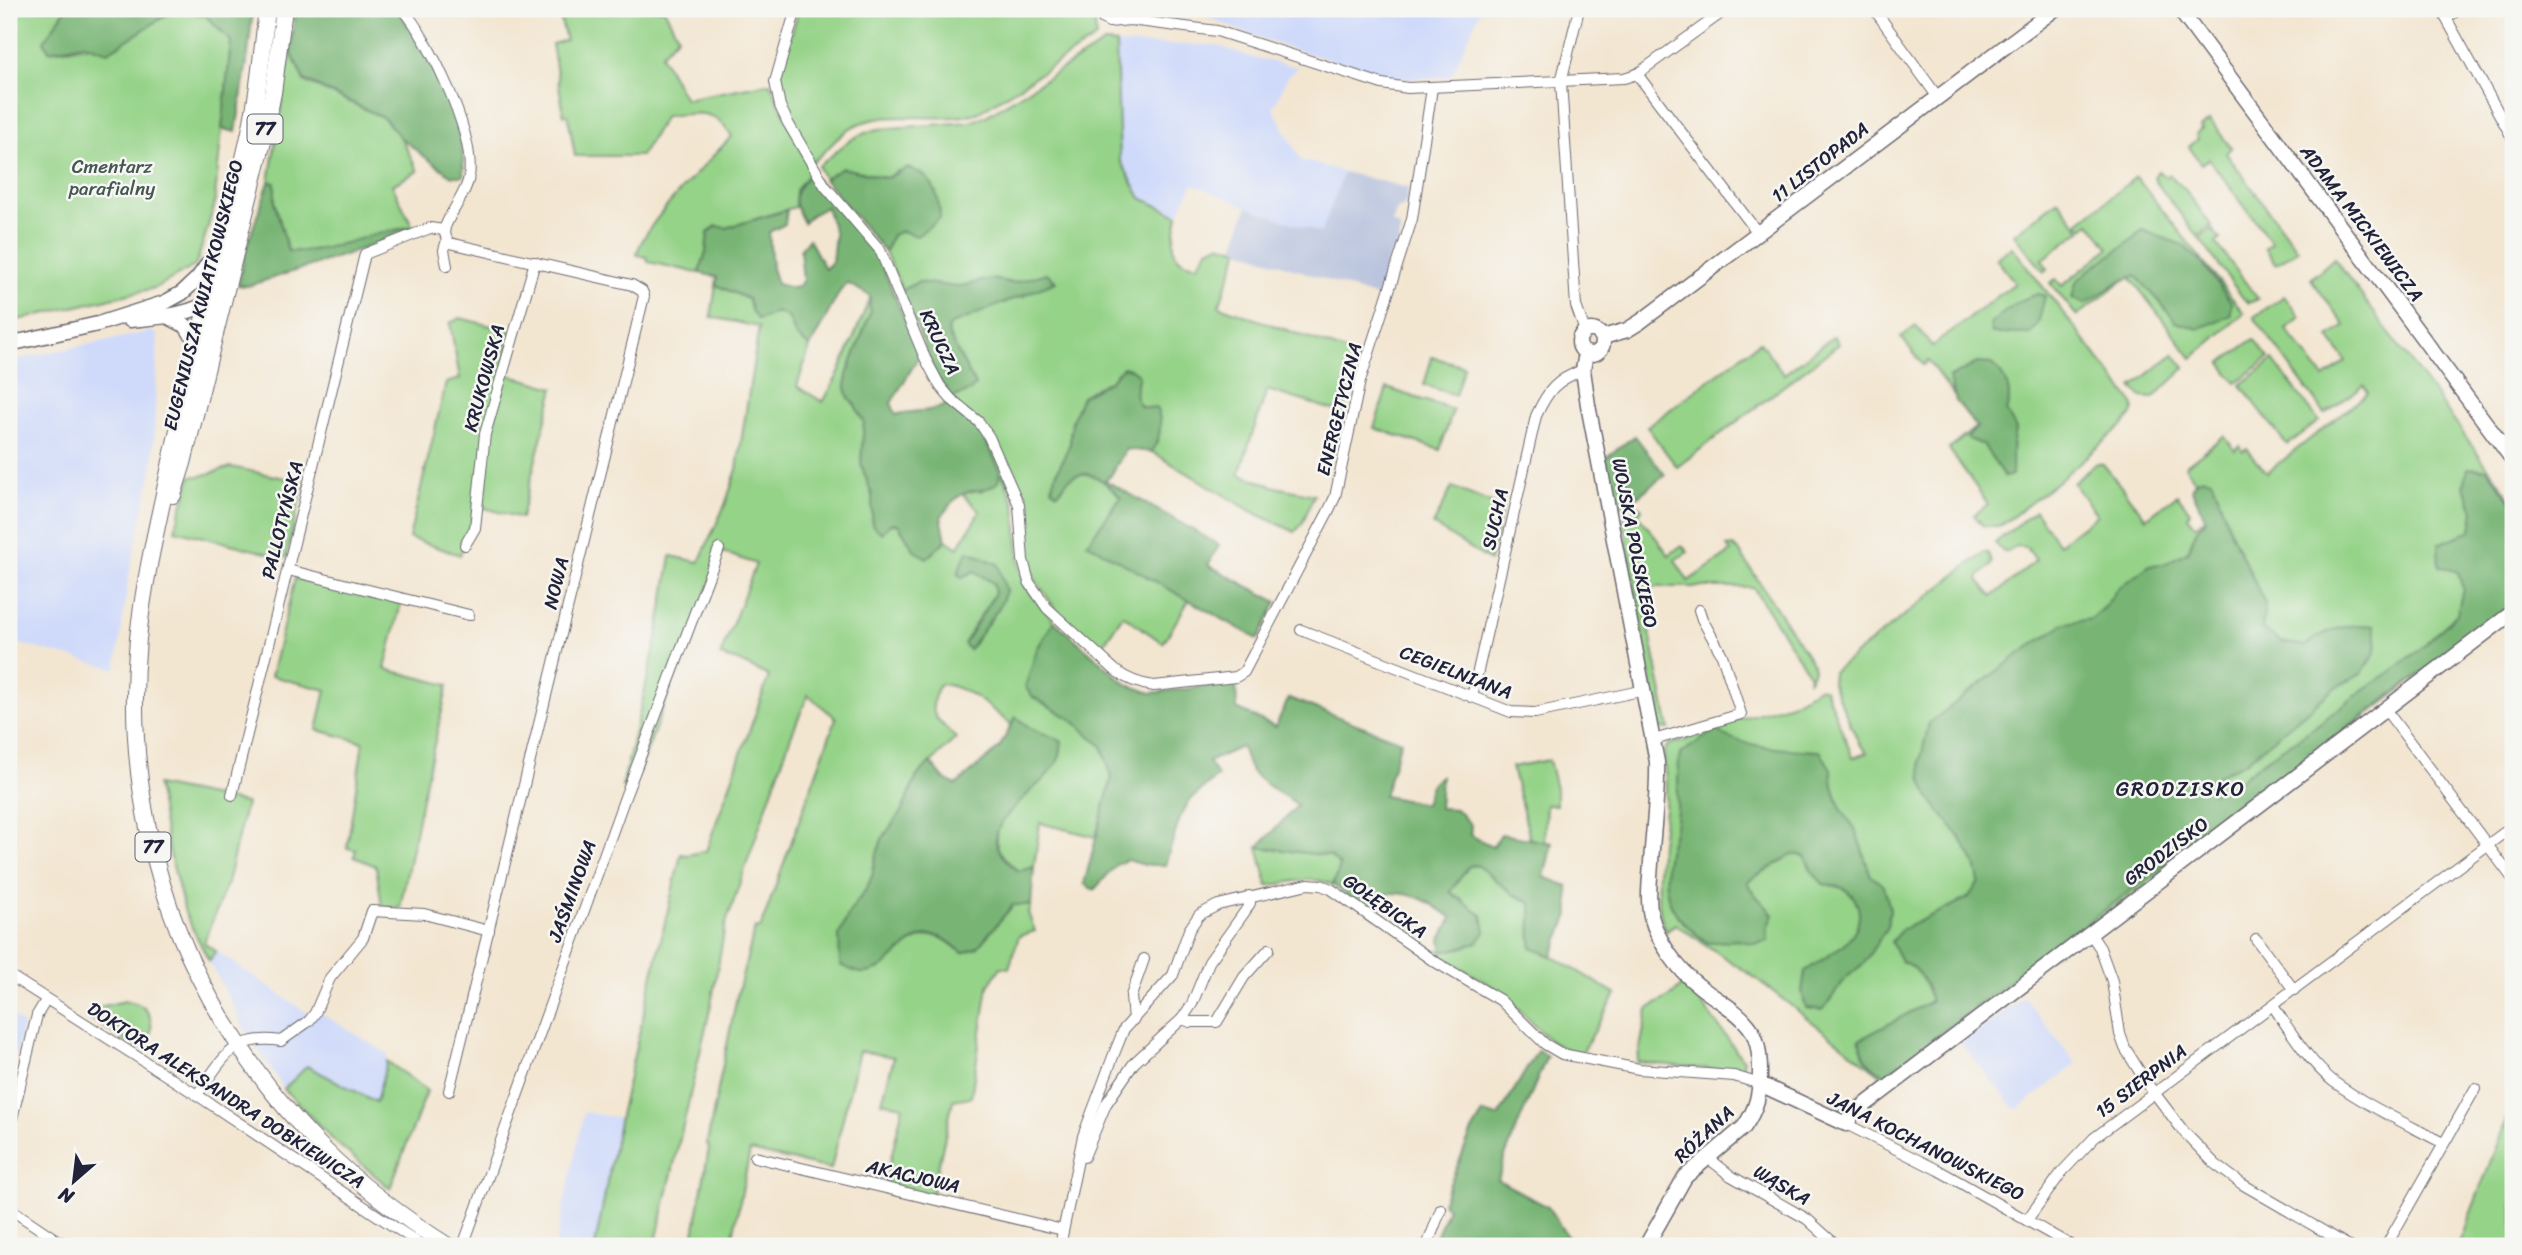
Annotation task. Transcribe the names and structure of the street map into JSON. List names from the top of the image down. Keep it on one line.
{"streets":{"main road":["77","EUGENIUSZA KWIATKOWSKIEGO"],"street":["11 LISTOPADA","ADAMA MICKIEWICZA","KRUCZA","KRUKOWSKA","ENERGETYCZNA","SUCHA","PALLOTYŃSKA","WOJSKA POLSKIEGO","NOWA","CEGIELNIANA","GRODZISKO","JAŚMINOWA","GOŁĘBICKA","15 SIERPNIA","DOKTORA ALEKSANDRA DOBKIEWICZA","RÓŻANA","JANA KOCHANOWSKIEGO","AKACJOWA","WĄSKA"]},"crossings":[["11 LISTOPADA","WOJSKA POLSKIEGO"],["KRUCZA","ENERGETYCZNA"],["KRUKOWSKA","NOWA"],["SUCHA","WOJSKA POLSKIEGO"],["SUCHA","CEGIELNIANA"],["PALLOTYŃSKA","NOWA"],["WOJSKA POLSKIEGO","CEGIELNIANA"],["WOJSKA POLSKIEGO","GOŁĘBICKA"],["WOJSKA POLSKIEGO","RÓŻANA"],["WOJSKA POLSKIEGO","JANA KOCHANOWSKIEGO"],["GRODZISKO","JANA KOCHANOWSKIEGO"],["GOŁĘBICKA","RÓŻANA"],["GOŁĘBICKA","JANA KOCHANOWSKIEGO"],["GOŁĘBICKA","AKACJOWA"],["15 SIERPNIA","JANA KOCHANOWSKIEGO"],["RÓŻANA","JANA KOCHANOWSKIEGO"],["RÓŻANA","WĄSKA"]],"districts":["GRODZISKO"],"parks":["Cmentarz parafialny"],"north":"bottom left"}
